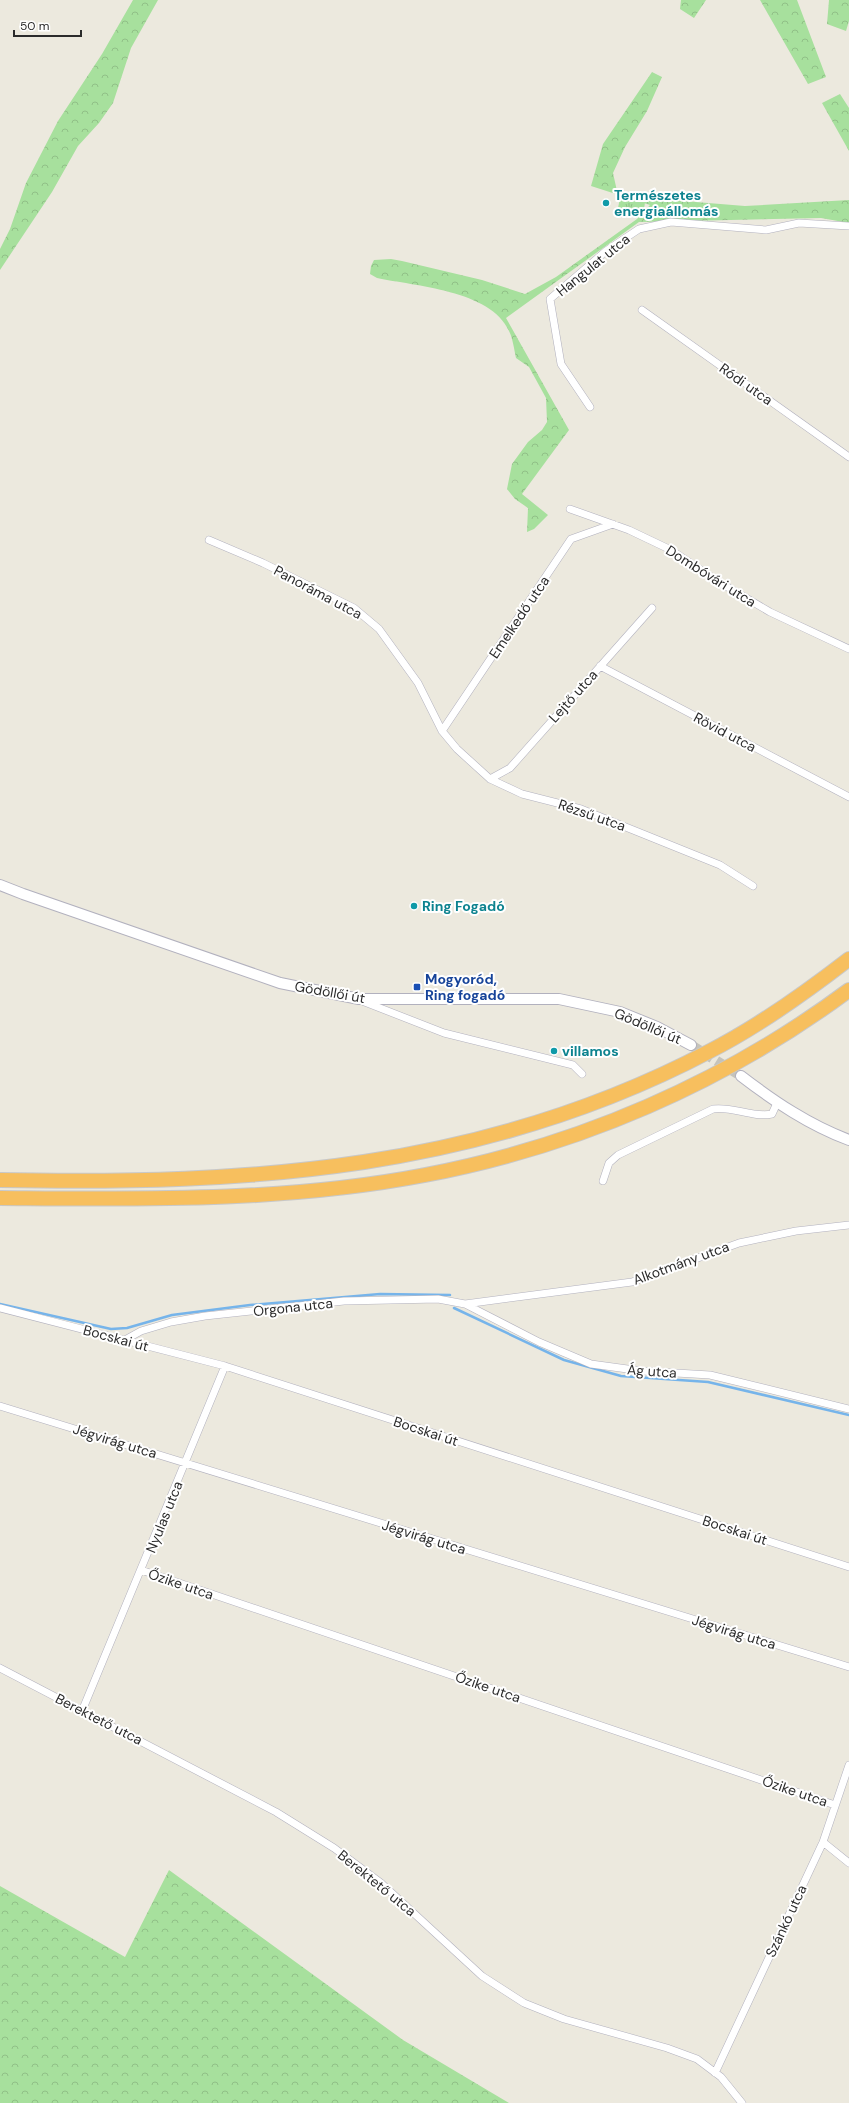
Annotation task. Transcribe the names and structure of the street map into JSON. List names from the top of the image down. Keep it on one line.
{"streets":{"main road":["Gödöllői út"],"street":["Hangulat utca","Ródi utca","Dombóvári utca","Panoráma utca","Emelkedő utca","Lejtő utca","Rövid utca","Rézsű utca","Alkotmány utca","Orgona utca","Bocskai út","Ág utca","Jégvirág utca","Nyulas utca","Őzike utca","Berektető utca","Szánkó utca"]},"crossings":[["Dombóvári utca","Emelkedő utca"],["Panoráma utca","Emelkedő utca"],["Panoráma utca","Rézsű utca"],["Emelkedő utca","Rézsű utca"],["Lejtő utca","Rövid utca"],["Lejtő utca","Rézsű utca"],["Alkotmány utca","Orgona utca"],["Alkotmány utca","Ág utca"],["Orgona utca","Bocskai út"],["Orgona utca","Ág utca"],["Bocskai út","Nyulas utca"],["Jégvirág utca","Nyulas utca"],["Nyulas utca","Őzike utca"],["Nyulas utca","Berektető utca"],["Őzike utca","Szánkó utca"],["Berektető utca","Szánkó utca"]],"places":{"other":["Természetes energiaállomás","Ring Fogadó","villamos"],"transit":["Mogyoród, Ring fogadó"]},"scale_bar":"50 m"}
